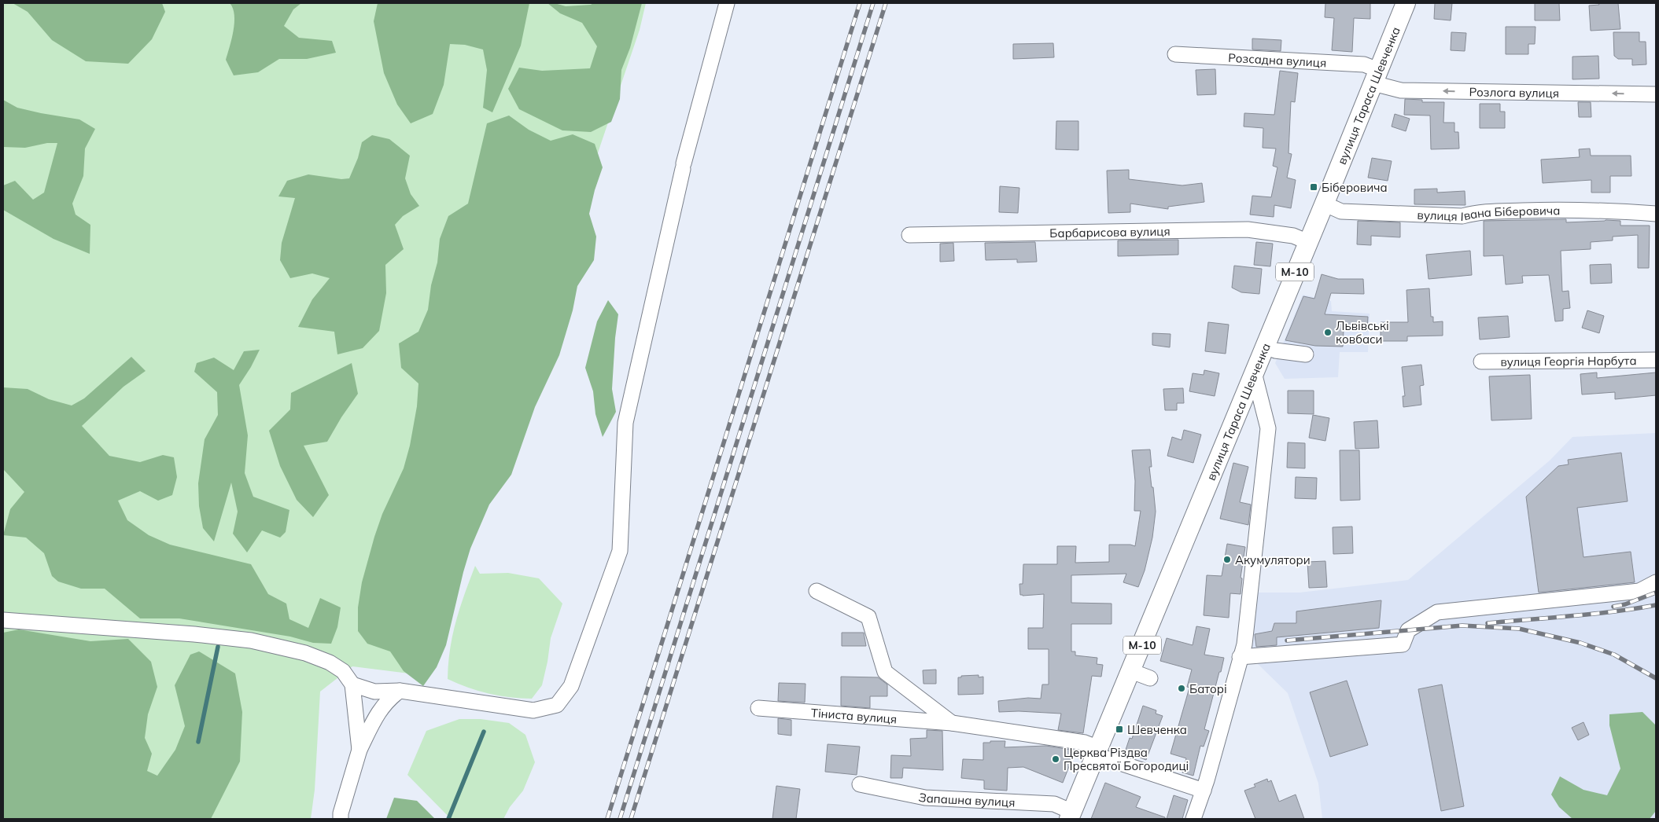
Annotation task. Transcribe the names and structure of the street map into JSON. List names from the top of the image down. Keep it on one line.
{"streets":{"main road":["вулиця Тараса Шевченка","М-10"],"street":["Розсадна вулиця","Розлога вулиця","вулиця Івана Біберовича","Барбарисова вулиця","вулиця Георгія Нарбута","Тіниста вулиця","Запашна вулиця"]},"crossings":[["Розсадна вулиця","Розлога вулиця"],["Розсадна вулиця","вулиця Тараса Шевченка"],["Розлога вулиця","вулиця Тараса Шевченка"],["вулиця Тараса Шевченка","вулиця Івана Біберовича"],["вулиця Тараса Шевченка","Барбарисова вулиця"],["вулиця Тараса Шевченка","Тіниста вулиця"],["вулиця Тараса Шевченка","Запашна вулиця"]],"one_way":["Розлога вулиця"],"places":{"transit":["Біберовича","Шевченка"],"other":["Львівські ковбаси","Акумулятори","Баторі","Церква Різдва Пресвятої Богородиці"]}}
